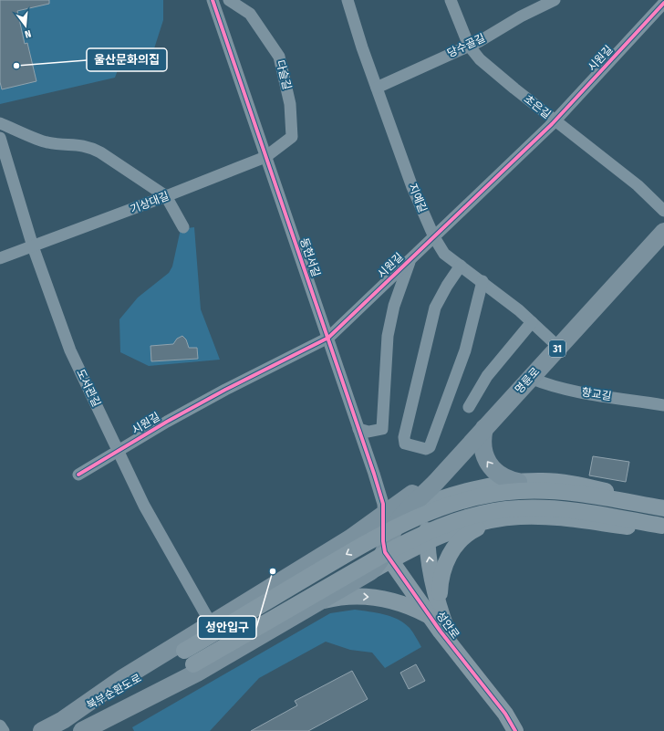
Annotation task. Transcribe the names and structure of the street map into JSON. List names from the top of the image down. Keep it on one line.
{"streets":{"main road":["31","명륜로","성안로","북부순환도로"],"street":["당수골길","시원길","다슬길","초은길","지예길","기상대길","동헌서길","도서관길","향교길"]},"crossings":[["당수골길","초은길"],["당수골길","지예길"],["시원길","초은길"],["시원길","지예길"],["시원길","동헌서길"],["시원길","도서관길"],["다슬길","기상대길"],["다슬길","동헌서길"],["지예길","명륜로"],["기상대길","동헌서길"],["기상대길","도서관길"],["명륜로","향교길"]],"places":["울산문화의집","성안입구"],"north":"bottom"}
